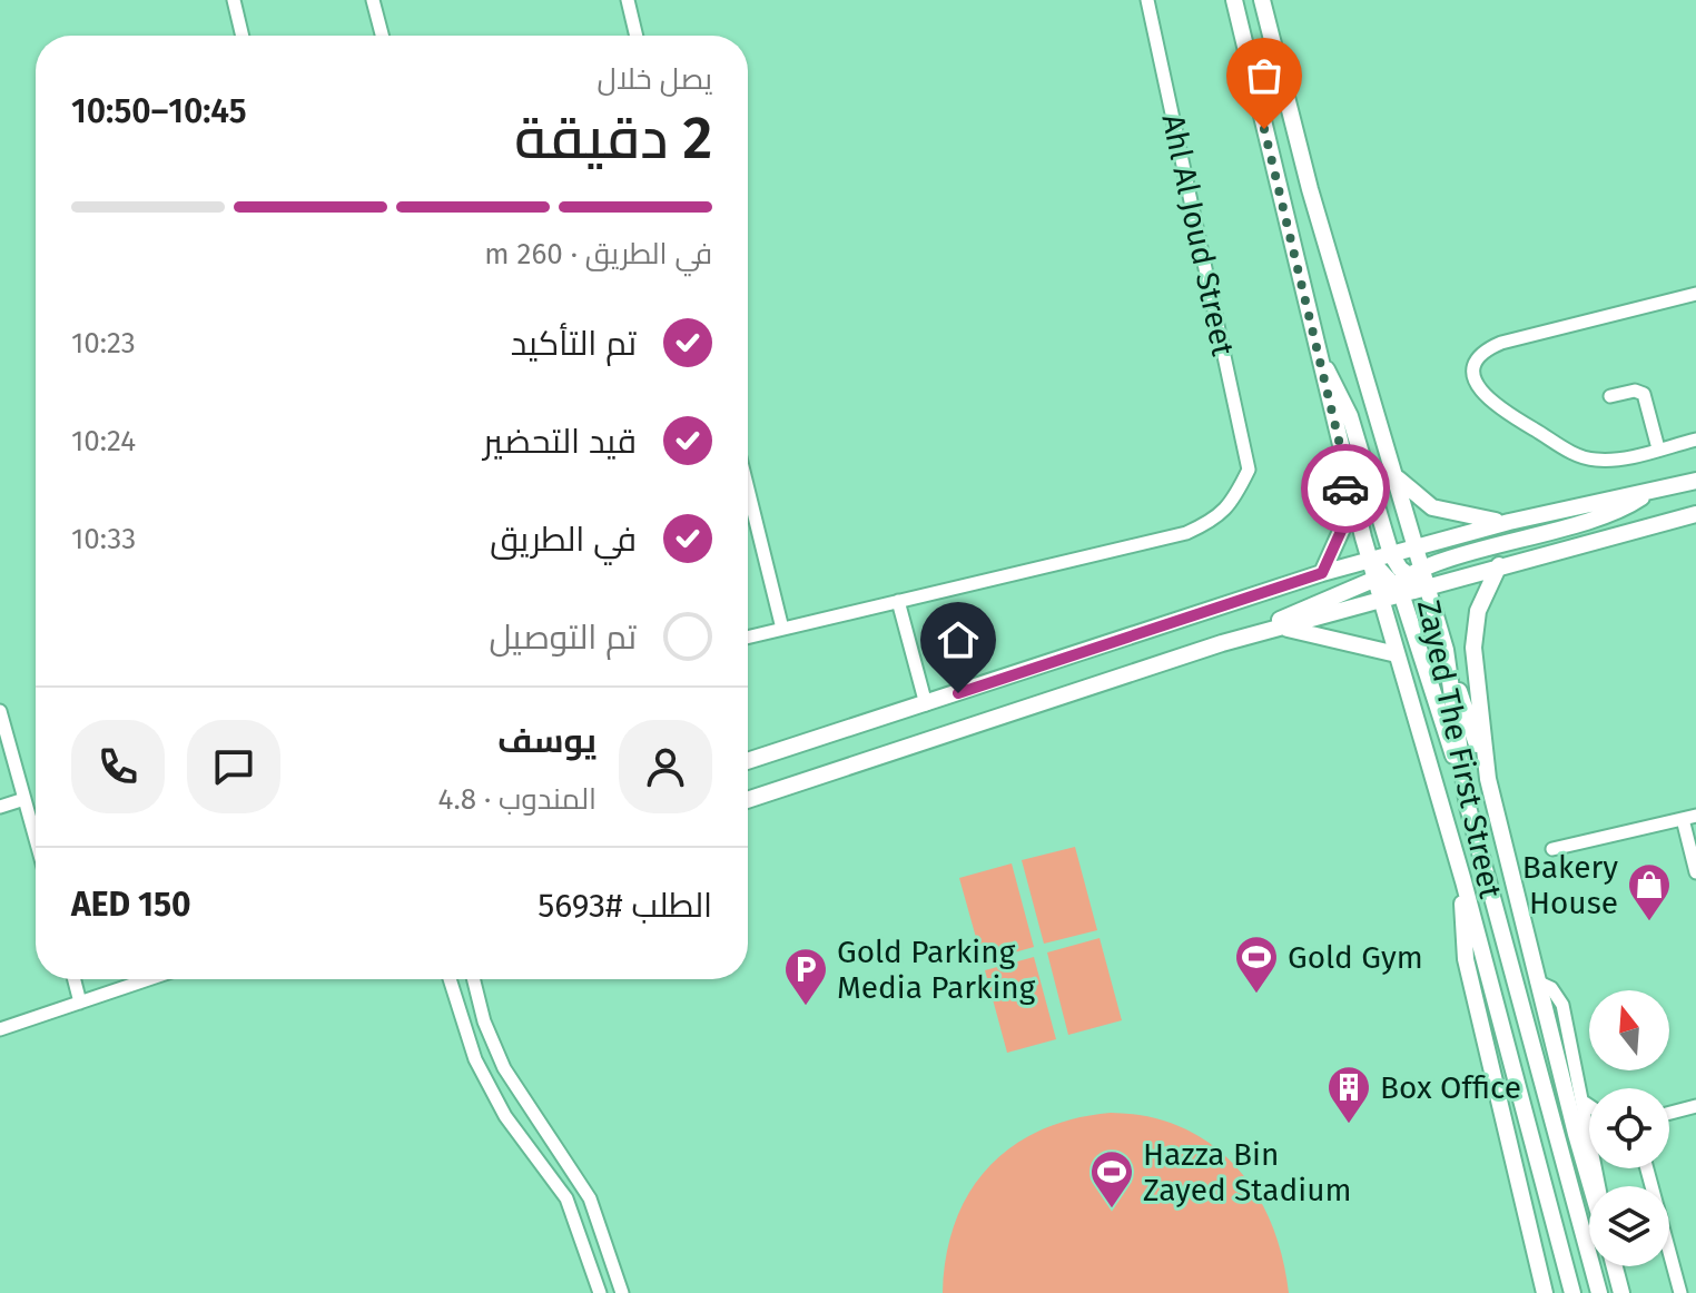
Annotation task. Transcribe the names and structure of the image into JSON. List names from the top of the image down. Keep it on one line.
{"streets":{"main road":["Zayed The First Street"],"street":["Ahl Al Joud Street"]},"places":{"shop":["Bakery House"],"sports":["Gold Gym","Hazza Bin Zayed Stadium"],"parking":["Gold Parking Media Parking"],"building":["Box Office"]},"north":"top","page":{"heading":["2 دقيقة","يصل خلال","10:45–10:50"],"panel":["يوسف","المندوب · 4.8","الطلب #5693","AED 150"],"bar":"في الطريق · 260 m","list":[["تم التأكيد","10:23"],["قيد التحضير","10:24"],["في الطريق","10:33"],"تم التوصيل"]}}
